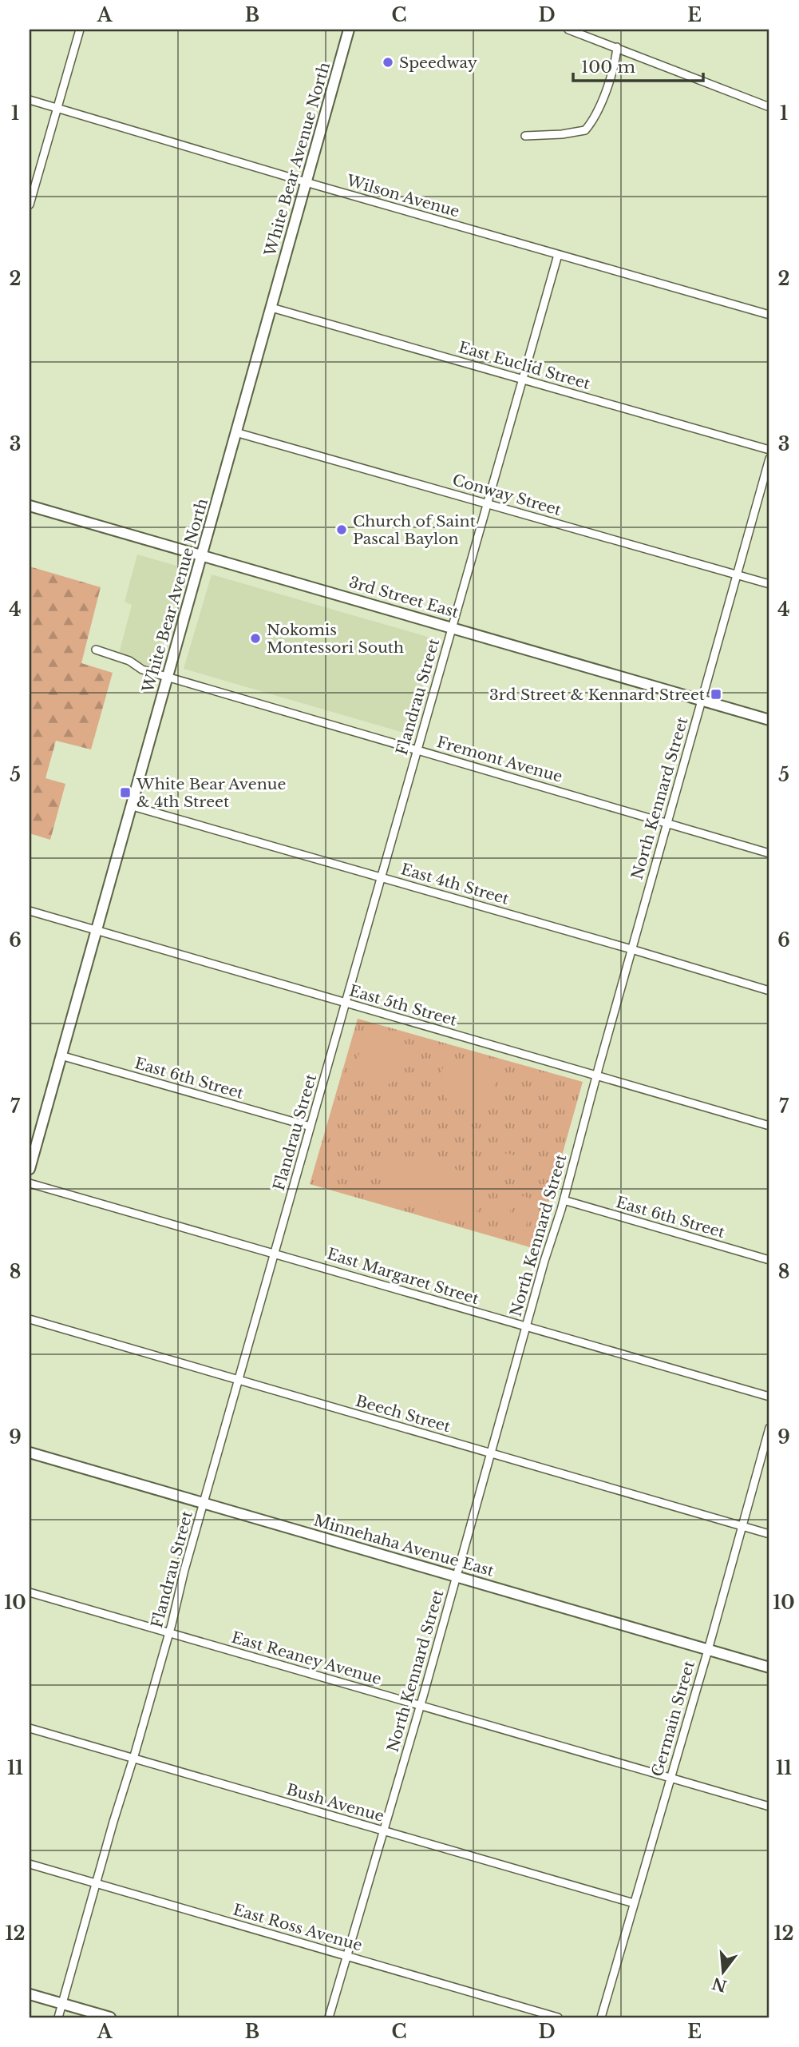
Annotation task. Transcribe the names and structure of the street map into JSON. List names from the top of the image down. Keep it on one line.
{"streets":{"main road":["White Bear Avenue North","3rd Street East","Minnehaha Avenue East"],"street":["Wilson Avenue","East Euclid Street","Conway Street","Flandrau Street","Fremont Avenue","North Kennard Street","East 4th Street","East 5th Street","East 6th Street","East Margaret Street","Beech Street","East Reaney Avenue","Germain Street","Bush Avenue","East Ross Avenue"]},"crossings":[["White Bear Avenue North","Wilson Avenue"],["White Bear Avenue North","East Euclid Street"],["White Bear Avenue North","Conway Street"],["White Bear Avenue North","3rd Street East"],["White Bear Avenue North","Fremont Avenue"],["White Bear Avenue North","East 4th Street"],["White Bear Avenue North","East 5th Street"],["White Bear Avenue North","East 6th Street"],["Wilson Avenue","Flandrau Street"],["East Euclid Street","Flandrau Street"],["Conway Street","Flandrau Street"],["Conway Street","North Kennard Street"],["3rd Street East","Flandrau Street"],["3rd Street East","North Kennard Street"],["Flandrau Street","Fremont Avenue"],["Flandrau Street","East 4th Street"],["Flandrau Street","East 5th Street"],["Flandrau Street","East 6th Street"],["Flandrau Street","East Margaret Street"],["Flandrau Street","Beech Street"],["Flandrau Street","Minnehaha Avenue East"],["Flandrau Street","East Reaney Avenue"],["Flandrau Street","Bush Avenue"],["Flandrau Street","East Ross Avenue"],["Fremont Avenue","North Kennard Street"],["North Kennard Street","East 4th Street"],["North Kennard Street","East 5th Street"],["North Kennard Street","East 6th Street"],["North Kennard Street","East Margaret Street"],["North Kennard Street","Beech Street"],["North Kennard Street","Minnehaha Avenue East"],["North Kennard Street","East Reaney Avenue"],["North Kennard Street","Bush Avenue"],["North Kennard Street","East Ross Avenue"],["Beech Street","Germain Street"],["Minnehaha Avenue East","Germain Street"],["East Reaney Avenue","Germain Street"],["Germain Street","Bush Avenue"]],"places":{"other":["Speedway","Church of Saint Pascal Baylon","Nokomis Montessori South"],"transit":["3rd Street & Kennard Street","White Bear Avenue & 4th Street"]},"scale_bar":"100 m","north":"bottom","grid":{"columns":["A","B","C","D","E"],"rows":["1","2","3","4","5","6","7","8","9","10","11","12"]}}
